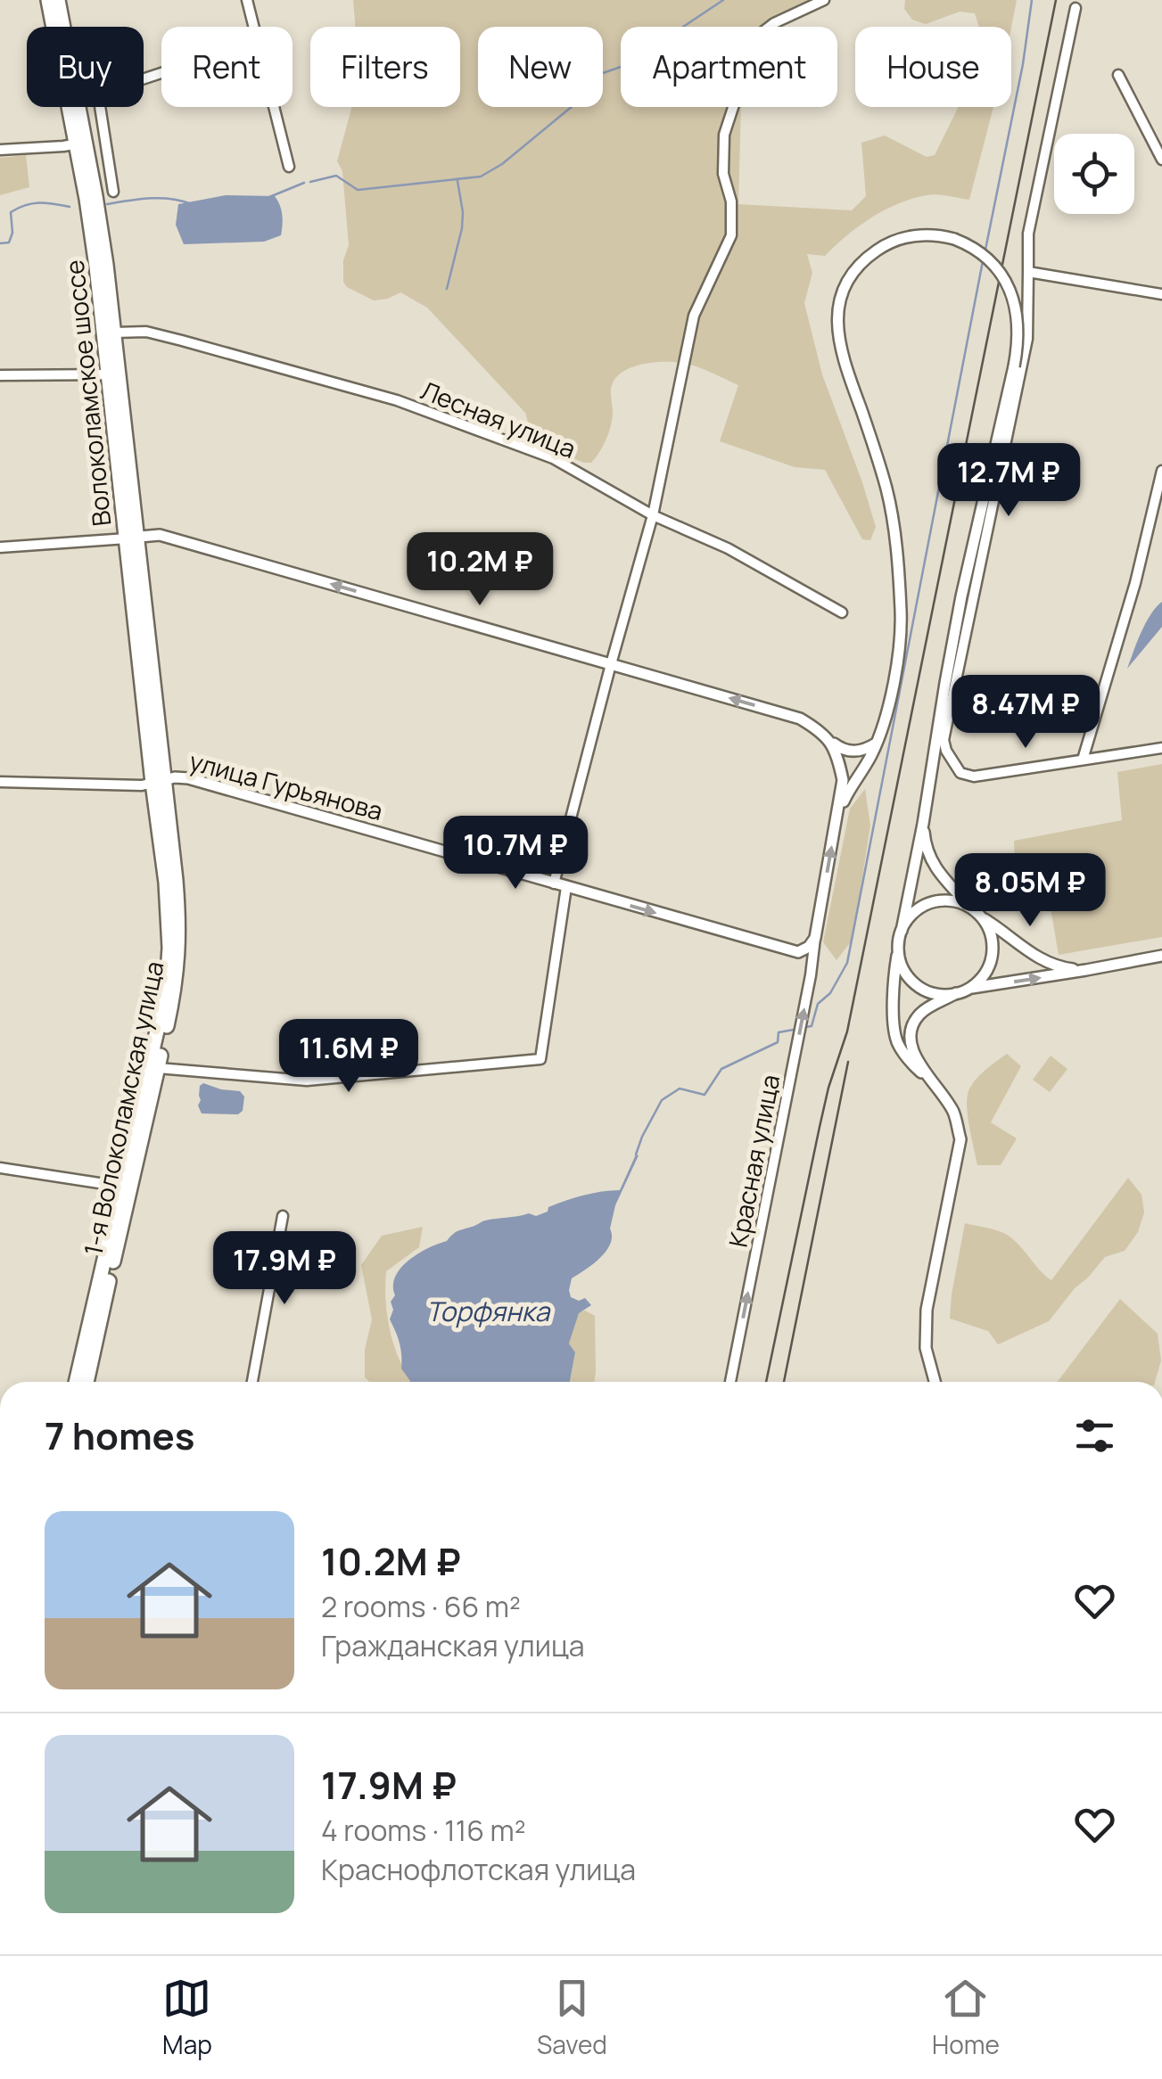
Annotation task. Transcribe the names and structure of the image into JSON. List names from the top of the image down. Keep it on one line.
{"streets":{"main road":["Волоколамское шоссе","1-я Волоколамская улица"],"street":["Лесная улица","улица Гурьянова","Красная улица"]},"crossings":[["Волоколамское шоссе","Лесная улица"],["Волоколамское шоссе","улица Гурьянова"],["Волоколамское шоссе","1-я Волоколамская улица"],["улица Гурьянова","1-я Волоколамская улица"],["улица Гурьянова","Красная улица"]],"one_way":["улица Гурьянова","Красная улица"],"water":["Торфянка"],"page":{"chip":["Buy","Rent","Filters","New","Apartment","House"],"price":["12.7M ₽","10.2M ₽","8.47M ₽","10.7M ₽","8.05M ₽","11.6M ₽","17.9M ₽"],"heading":"7 homes","list":[{"name":"10.2M ₽","note":"2 rooms · 66 m² · Гражданская улица"},{"name":"17.9M ₽","note":"4 rooms · 116 m² · Краснофлотская улица"}],"tabs":["Map","Saved","Home"]}}
